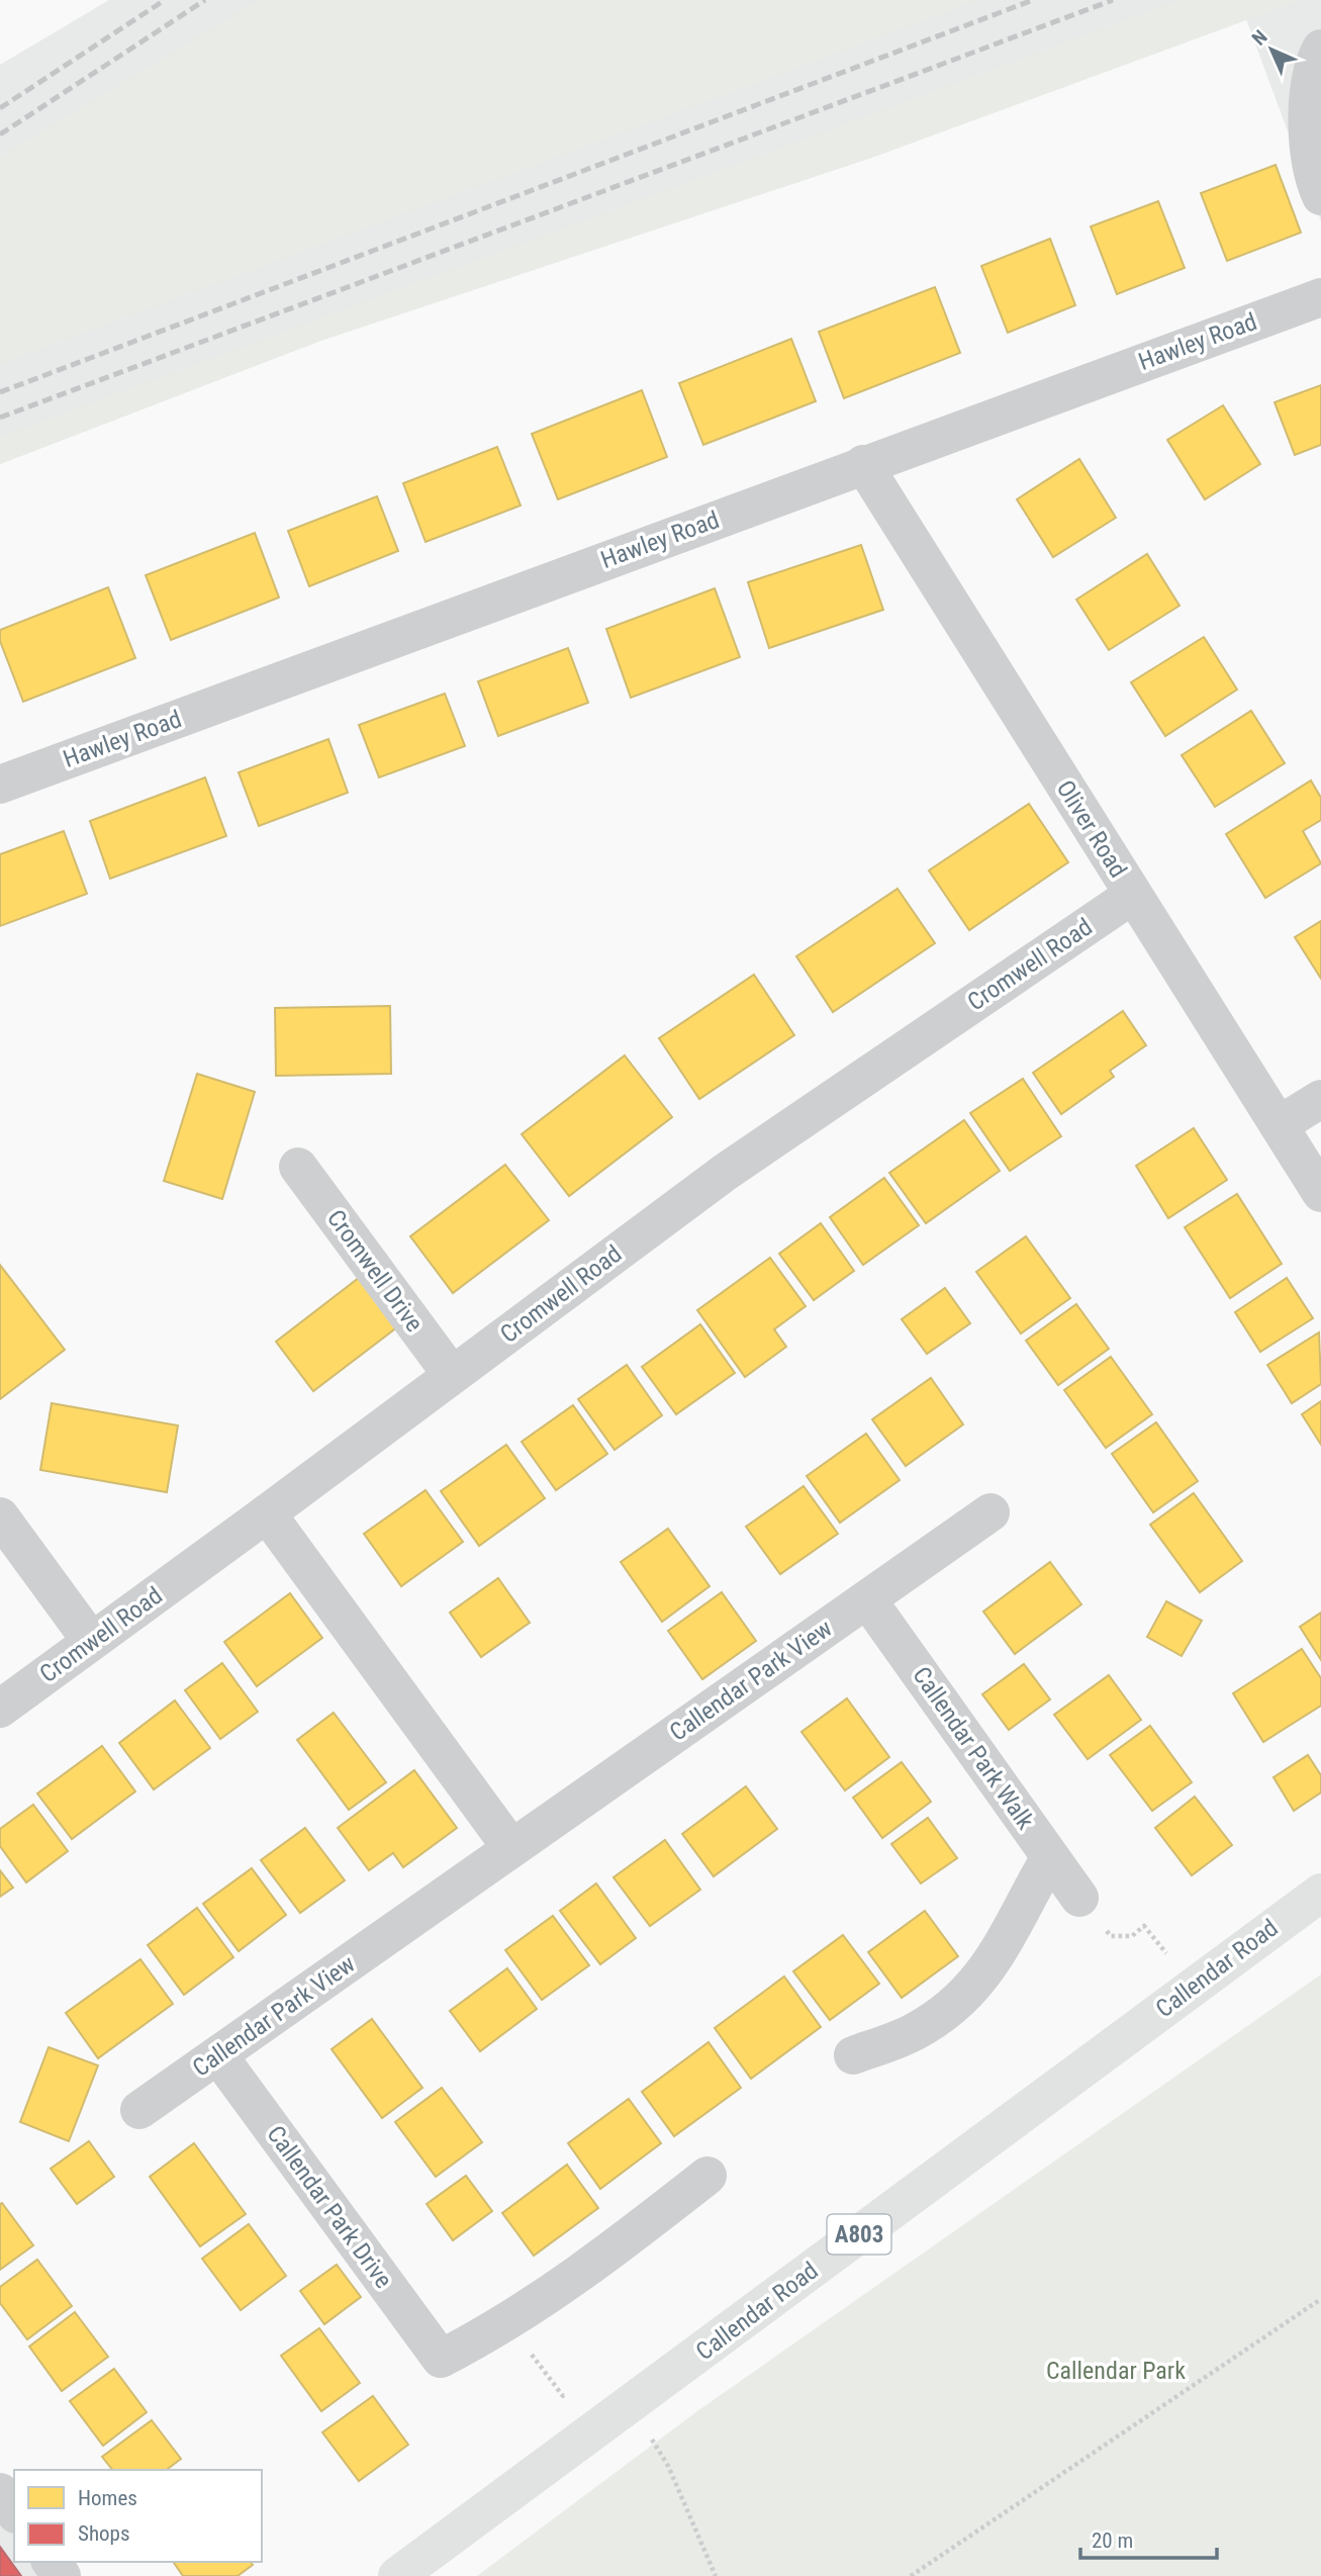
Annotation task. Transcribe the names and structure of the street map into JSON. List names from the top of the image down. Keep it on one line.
{"streets":{"main road":["Callendar Road","A803"],"street":["Hawley Road","Oliver Road","Cromwell Road","Cromwell Drive","Callendar Park View","Callendar Park Walk","Callendar Park Drive"]},"crossings":[["Hawley Road","Oliver Road"],["Oliver Road","Cromwell Road"],["Cromwell Road","Cromwell Drive"],["Callendar Park View","Callendar Park Walk"],["Callendar Park View","Callendar Park Drive"]],"parks":["Callendar Park"],"legend":["Homes","Shops"],"scale_bar":"20 m","north":"top left"}
